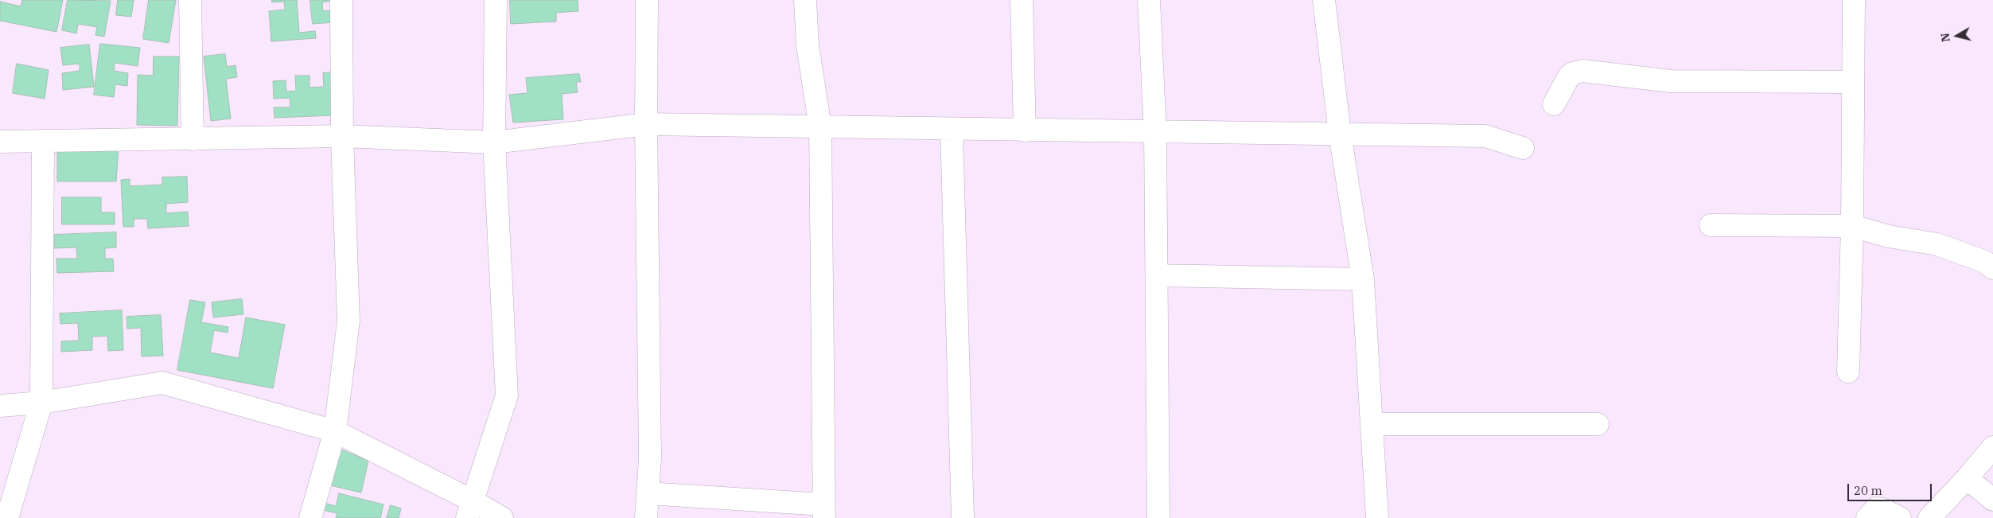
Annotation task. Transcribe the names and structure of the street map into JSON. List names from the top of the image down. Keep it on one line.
{"scale_bar":"20 m","north":"left"}
